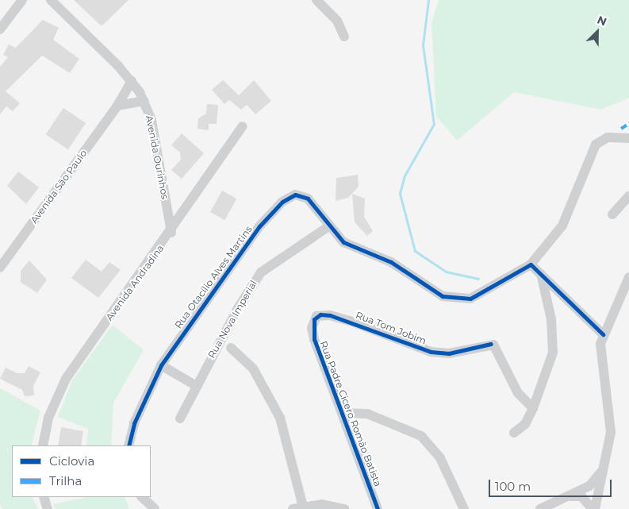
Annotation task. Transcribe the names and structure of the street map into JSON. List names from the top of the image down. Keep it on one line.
{"streets":{"street":["Avenida Ourinhos","Avenida São Paulo","Rua Otacílio Alves Martins","Avenida Andradina","Rua Nova Imperial","Rua Tom Jobim","Rua Padre Cicero Romão Batista"]},"crossings":[["Avenida Ourinhos","Avenida São Paulo"],["Avenida Ourinhos","Avenida Andradina"],["Rua Otacílio Alves Martins","Rua Nova Imperial"],["Rua Tom Jobim","Rua Padre Cicero Romão Batista"]],"legend":["Ciclovia","Trilha"],"scale_bar":"100 m","north":"top right"}
